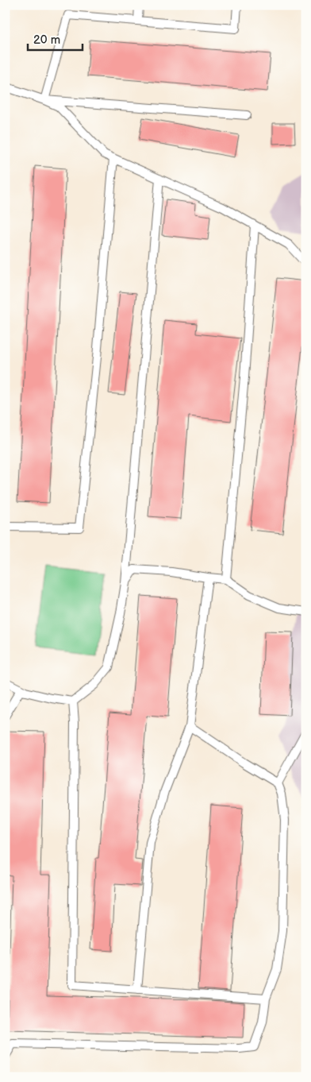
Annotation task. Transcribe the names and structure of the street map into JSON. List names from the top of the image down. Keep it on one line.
{"scale_bar":"20 m"}
